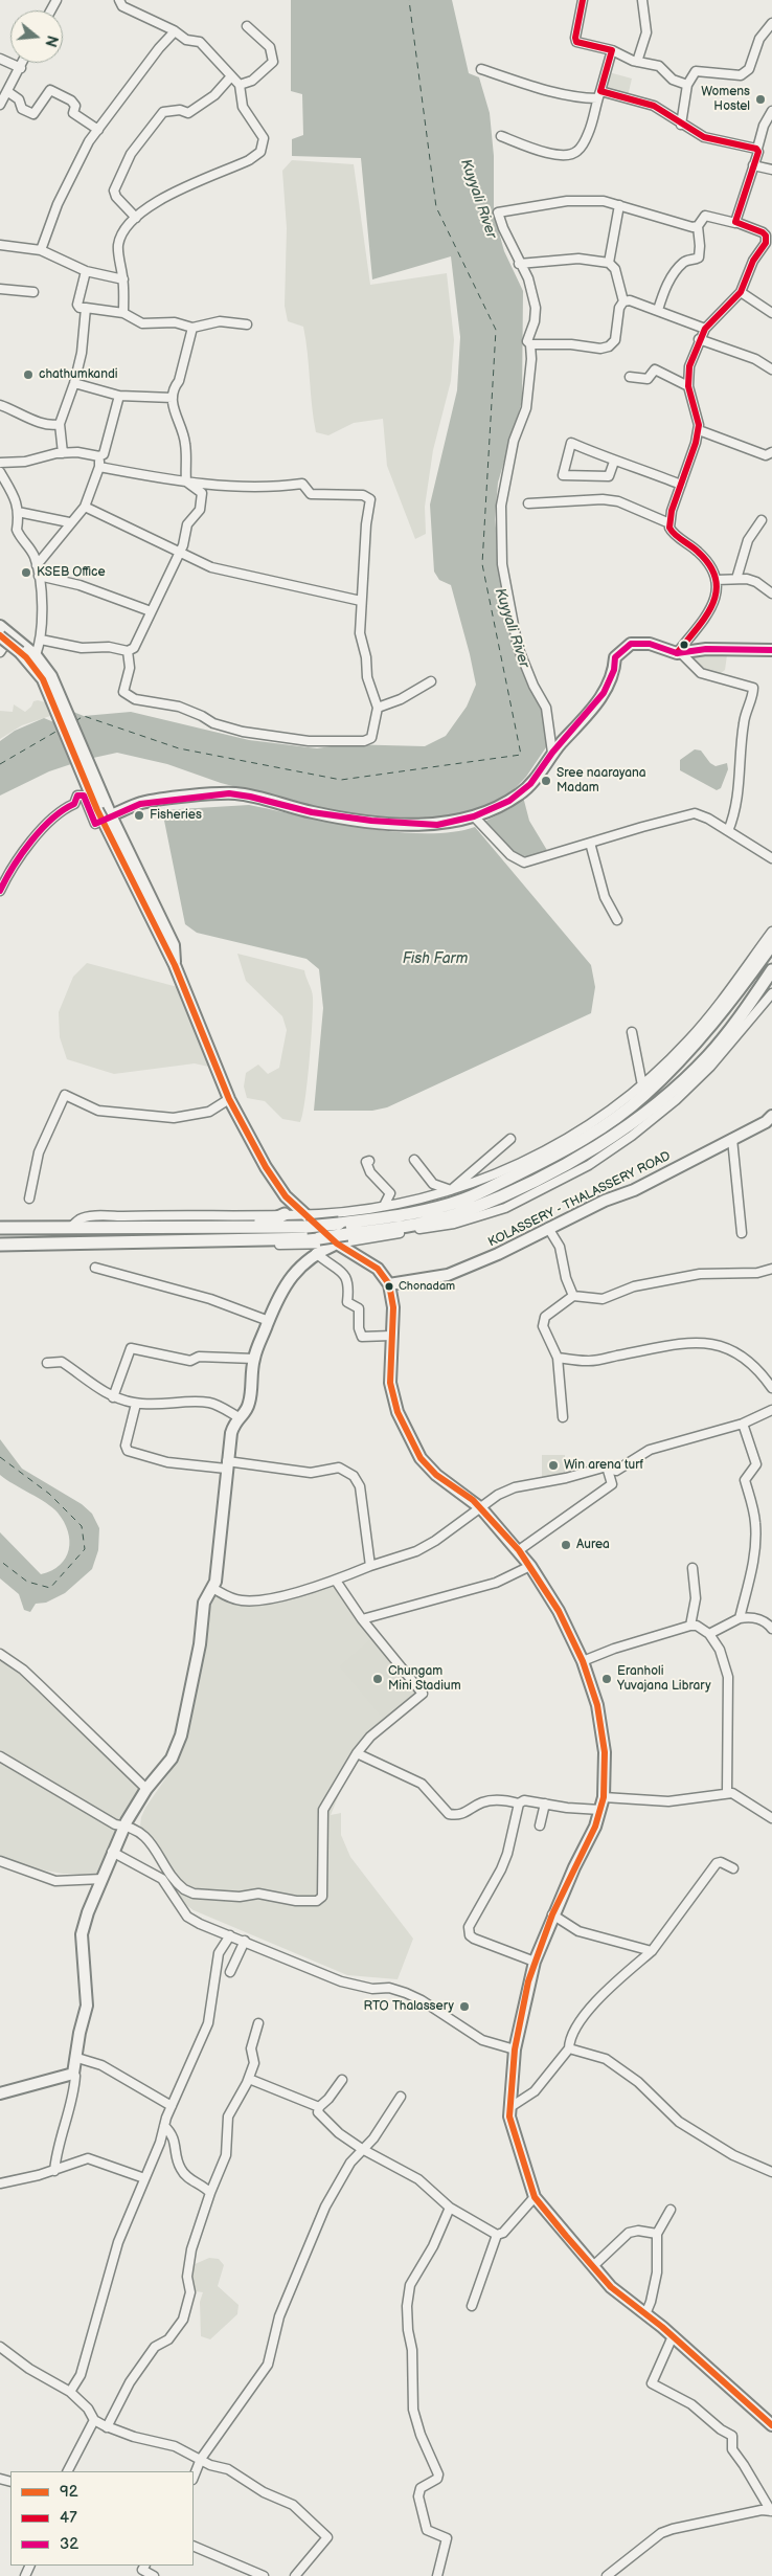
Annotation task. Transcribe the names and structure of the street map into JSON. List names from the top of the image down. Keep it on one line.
{"streets":{"main road":["KOLASSERY - THALASSERY ROAD"]},"water":["Kuyyali River","Fish Farm"],"places":["Womens Hostel","chathumkandi","KSEB Office","Sree naarayana Madam","Fisheries","Chonadam","Win arena turf","Aurea","Chungam Mini Stadium","Eranholi Yuvajana Library","RTO Thalassery"],"lines":["transit line 47","transit line 92","transit line 32"],"legend":["92","47","32"],"north":"right"}
